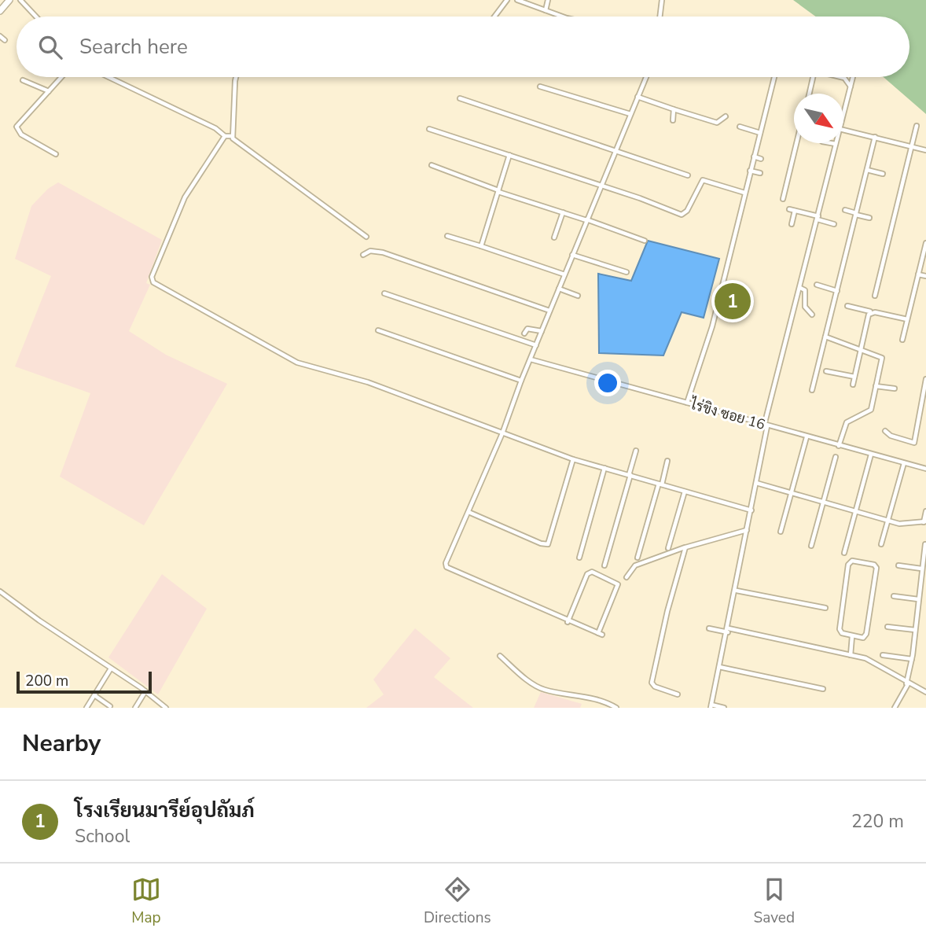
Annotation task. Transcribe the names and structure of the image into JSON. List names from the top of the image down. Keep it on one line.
{"streets":{"street":["ไร่ขิง ซอย 16"]},"scale_bar":"200 m","north":"bottom right","page":{"search":"Search here","pins":"1","scale":"200 m","heading":"Nearby","list":[{"mark":"1","name":"โรงเรียนมารีย์อุปถัมภ์","note":"School","value":"220 m"}],"nav":["Map","Directions","Saved"]}}
